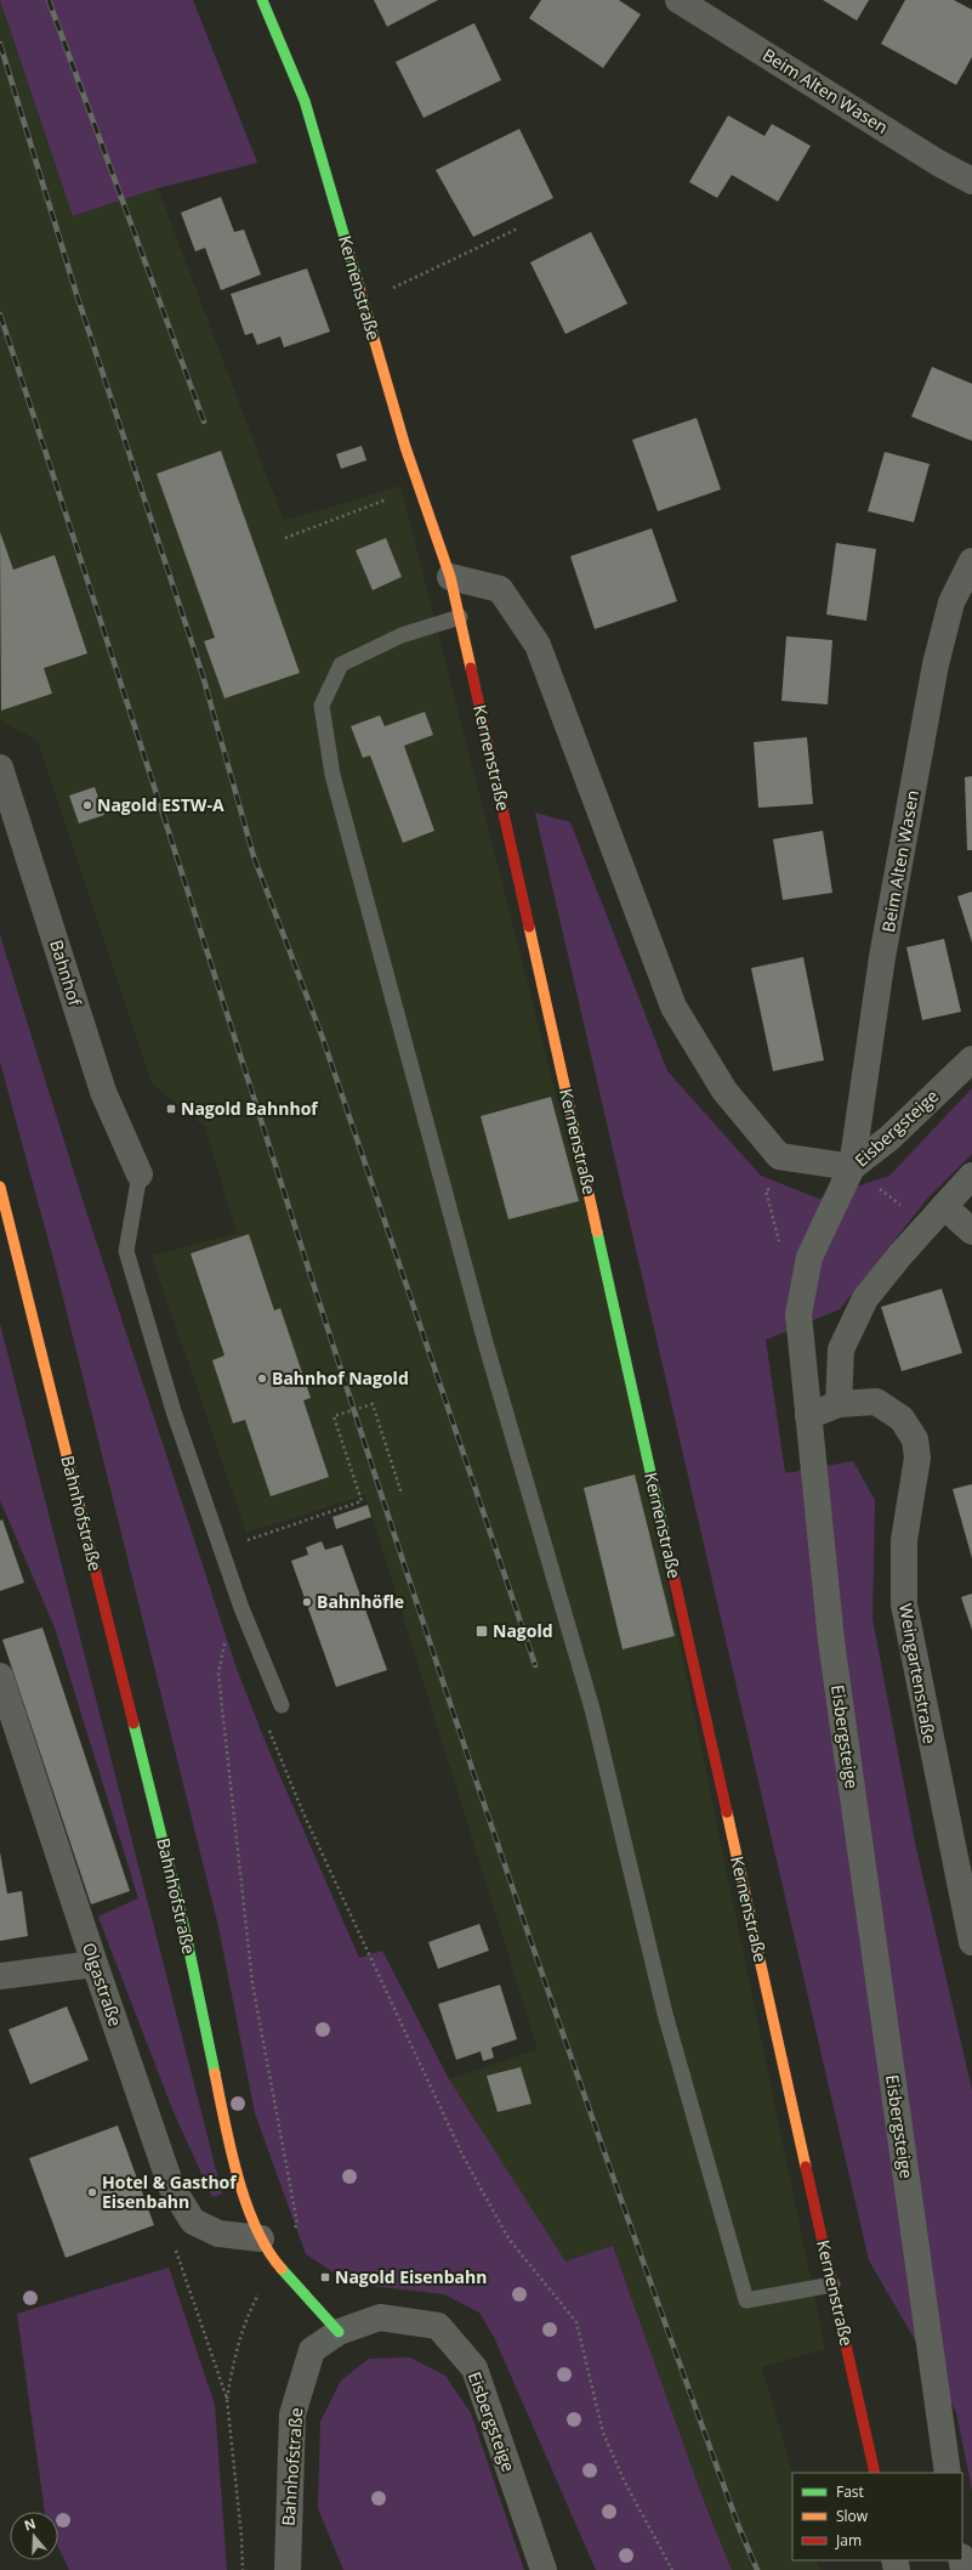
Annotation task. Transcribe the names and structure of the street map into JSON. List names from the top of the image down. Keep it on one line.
{"streets":{"street":["Beim Alten Wasen","Kernenstraße","Bahnhof","Eisbergsteige","Bahnhofstraße","Weingartenstraße","Olgastraße"]},"crossings":[["Beim Alten Wasen","Eisbergsteige"],["Eisbergsteige","Bahnhofstraße"],["Eisbergsteige","Weingartenstraße"]],"places":{"other":["Nagold ESTW-A","Bahnhof Nagold","Bahnhöfle","Hotel & Gasthof Eisenbahn"],"transit":["Nagold Bahnhof","Nagold","Nagold Eisenbahn"]},"legend":["Fast","Slow","Jam"],"north":"top"}
